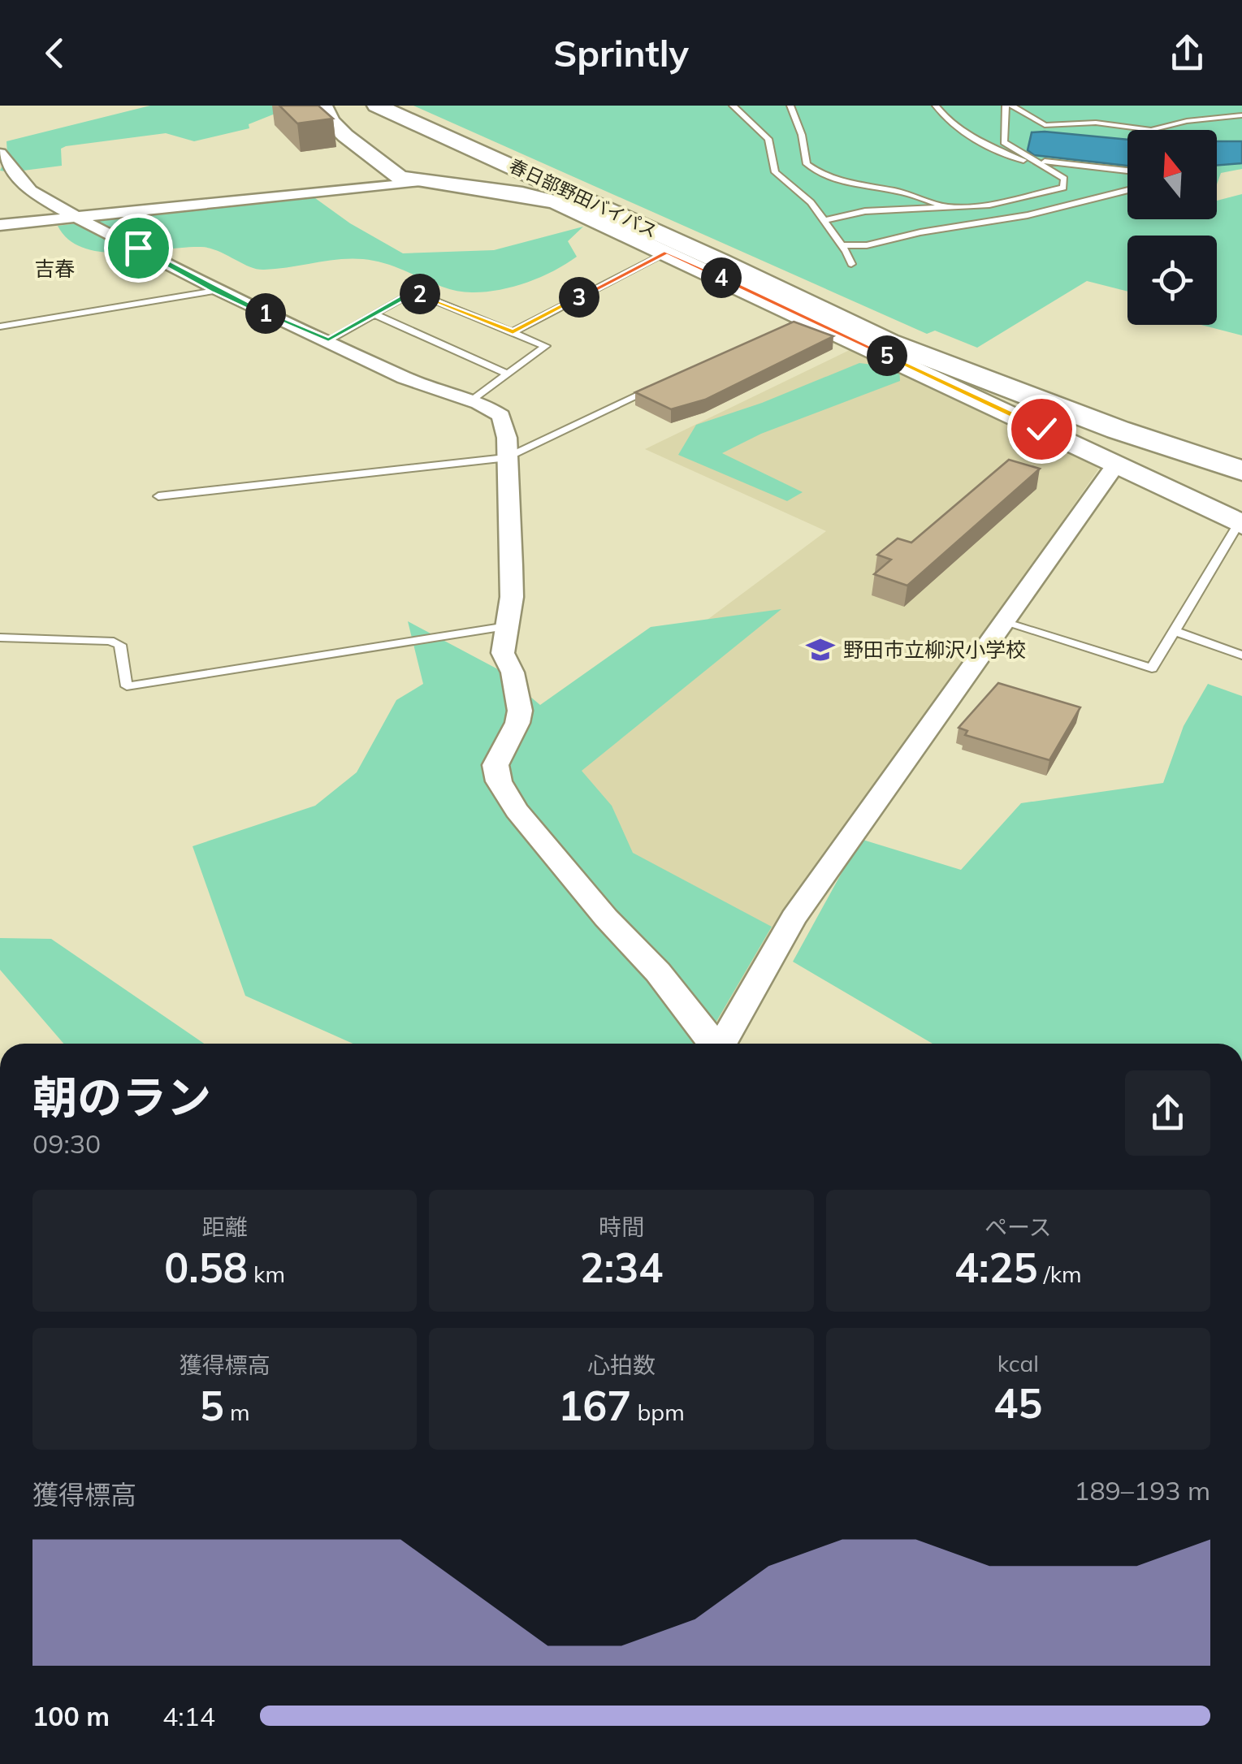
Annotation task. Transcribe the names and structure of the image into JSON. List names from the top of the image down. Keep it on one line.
{"streets":{"highway":["春日部野田バイパス"]},"districts":["吉春"],"places":{"school or university":["野田市立柳沢小学校"]},"north":"top","page":{"header":"Sprintly","pins":["4","2","3","1","5"],"heading":["朝のラン","09:30"],"stats":[["距離","0.58 km"],["時間","2:34"],["ペース","4:25 /km"],["獲得標高","5 m"],["心拍数","167 bpm"],["kcal","45"]],"chart":["獲得標高","189–193 m"],"list":[{"name":"100 m","note":"4:14"}]}}
